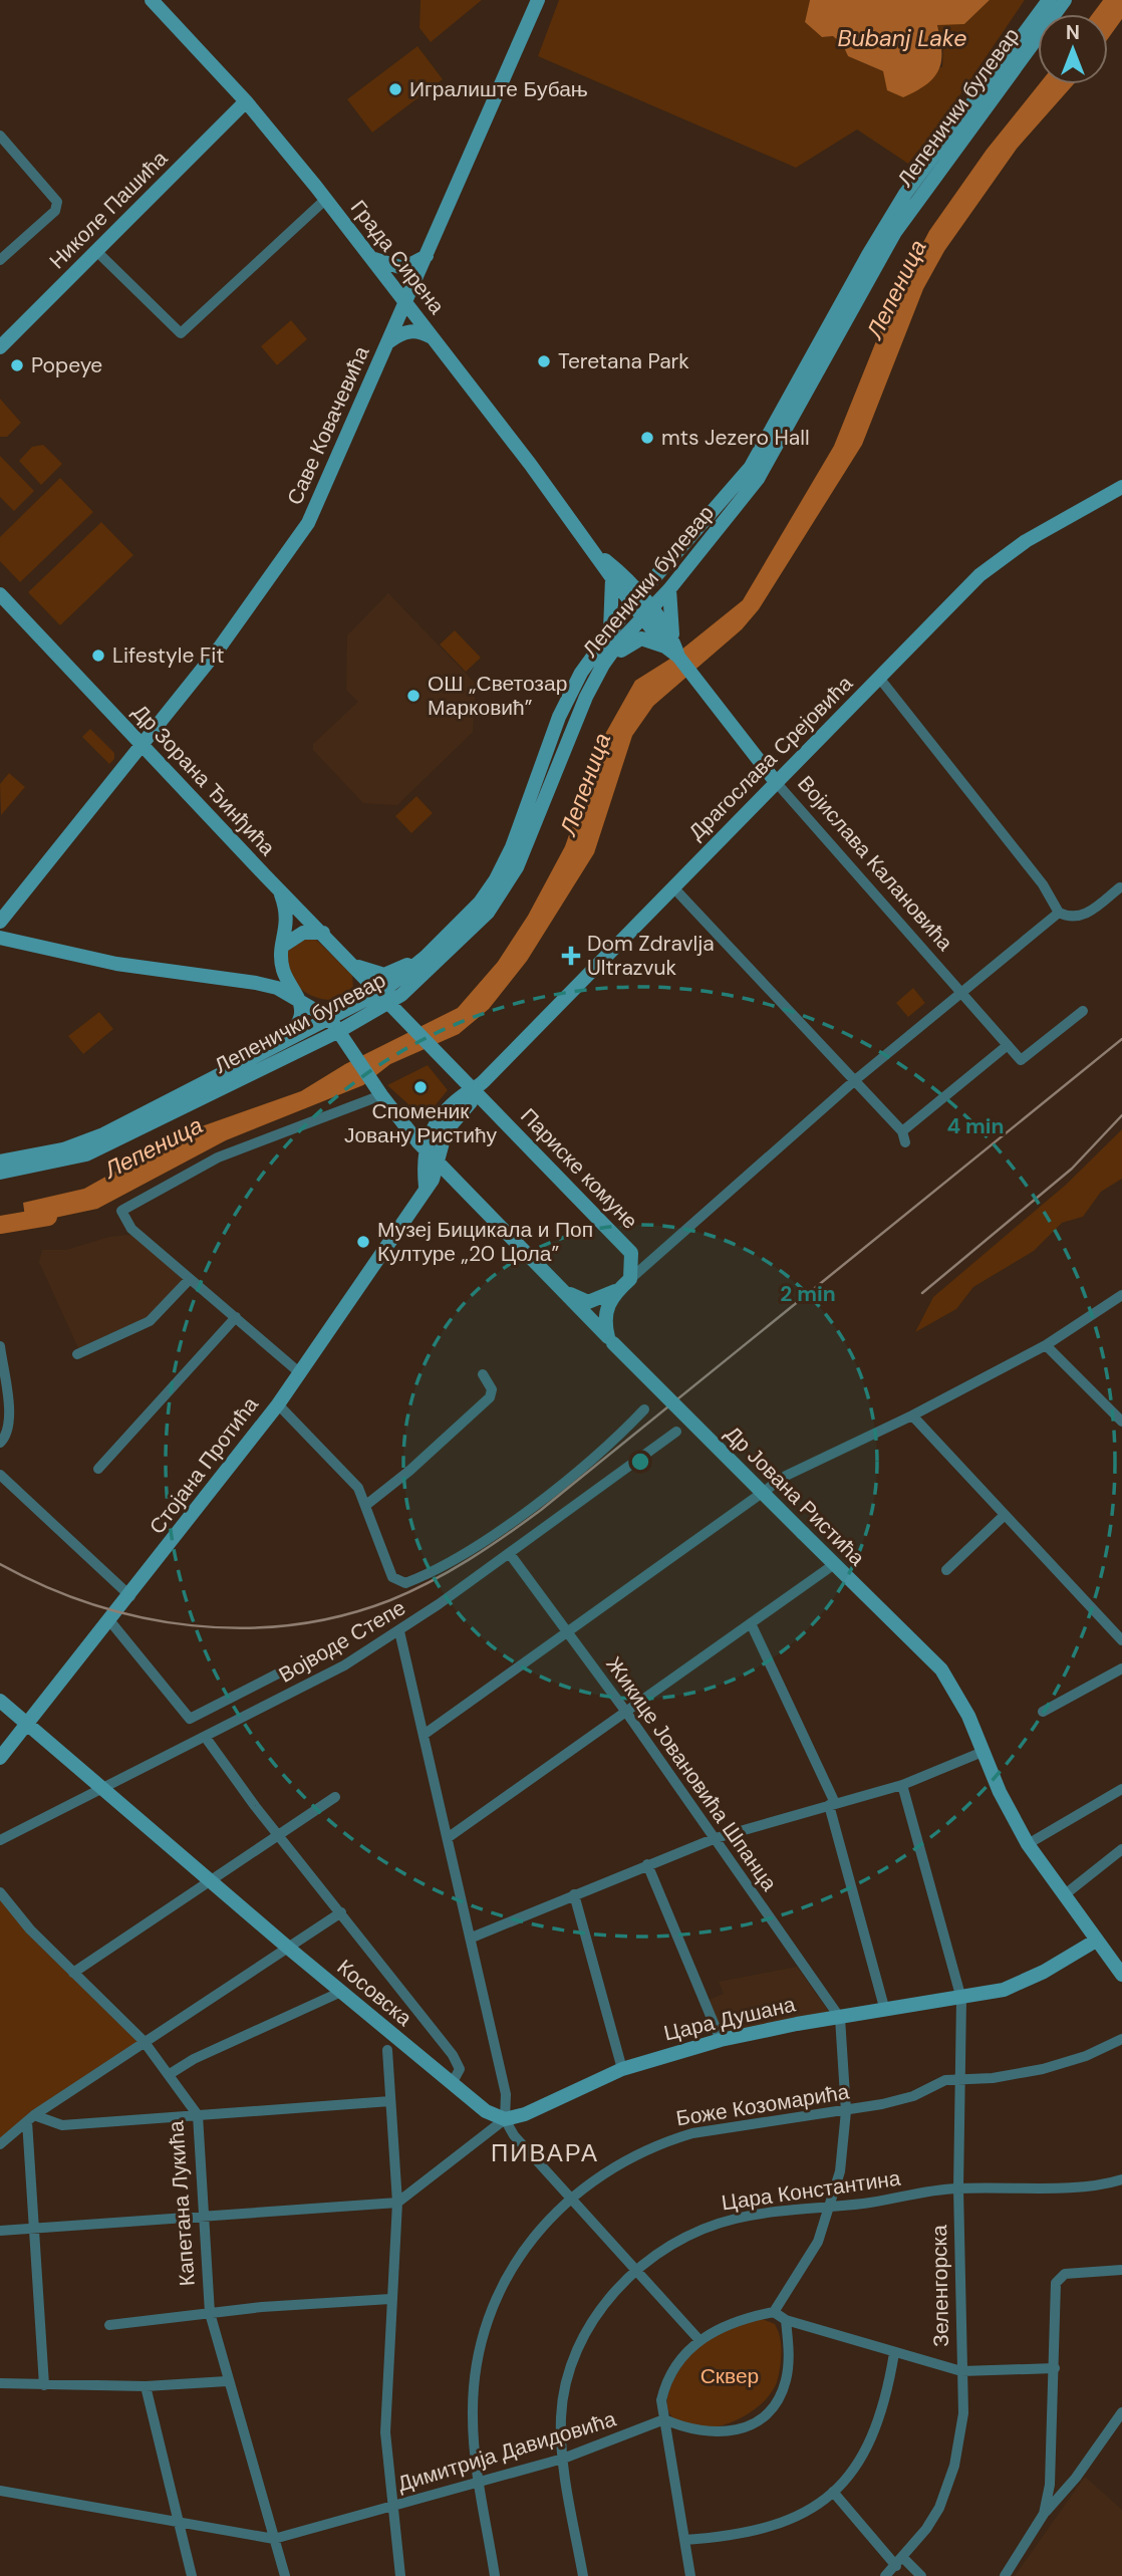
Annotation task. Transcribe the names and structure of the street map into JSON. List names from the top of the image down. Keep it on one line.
{"streets":{"main road":["Лепенички булевар","Николе Пашића","Града Сирена","Саве Ковачевића","Драгослава Срејовића","Др Зорана Ђинђића","Војислава Калановића","Париске комуне","Стојана Протића","Др Јована Ристића","Косовска","Цара Душана"],"street":["Војводе Степе","Жикице Јовановића Шпанца","Боже Козомарића","Цара Константина","Капетана Лукића","Зеленгорска","Димитрија Давидовића"]},"crossings":[["Лепенички булевар","Града Сирена"],["Лепенички булевар","Др Зорана Ђинђића"],["Лепенички булевар","Војислава Калановића"],["Лепенички булевар","Др Јована Ристића"],["Николе Пашића","Града Сирена"],["Града Сирена","Саве Ковачевића"],["Града Сирена","Војислава Калановића"],["Саве Ковачевића","Др Зорана Ђинђића"],["Драгослава Срејовића","Војислава Калановића"],["Драгослава Срејовића","Париске комуне"],["Драгослава Срејовића","Стојана Протића"],["Драгослава Срејовића","Др Јована Ристића"],["Др Зорана Ђинђића","Париске комуне"],["Стојана Протића","Косовска"],["Др Јована Ристића","Цара Душана"],["Војводе Степе","Жикице Јовановића Шпанца"],["Војводе Степе","Косовска"],["Жикице Јовановића Шпанца","Цара Душана"],["Косовска","Цара Душана"],["Косовска","Боже Козомарића"],["Косовска","Цара Константина"],["Косовска","Димитрија Давидовића"],["Цара Душана","Зеленгорска"],["Боже Козомарића","Зеленгорска"],["Боже Козомарића","Димитрија Давидовића"],["Цара Константина","Зеленгорска"],["Цара Константина","Димитрија Давидовића"],["Капетана Лукића","Димитрија Давидовића"]],"districts":["ПИВАРА"],"water":["Bubanj Lake","Лепеница"],"parks":["Сквер"],"places":{"other":["Игралиште Бубањ","Teretana Park","Popeye","mts Jezero Hall","Lifestyle Fit","ОШ „Светозар Марковић”","Споменик Јовану Ристићу","Музеј Бицикала и Поп Културе „20 Цола”"],"health":["Dom Zdravlja Ultrazvuk"]},"north":"top","rings":["4 min","2 min"]}
